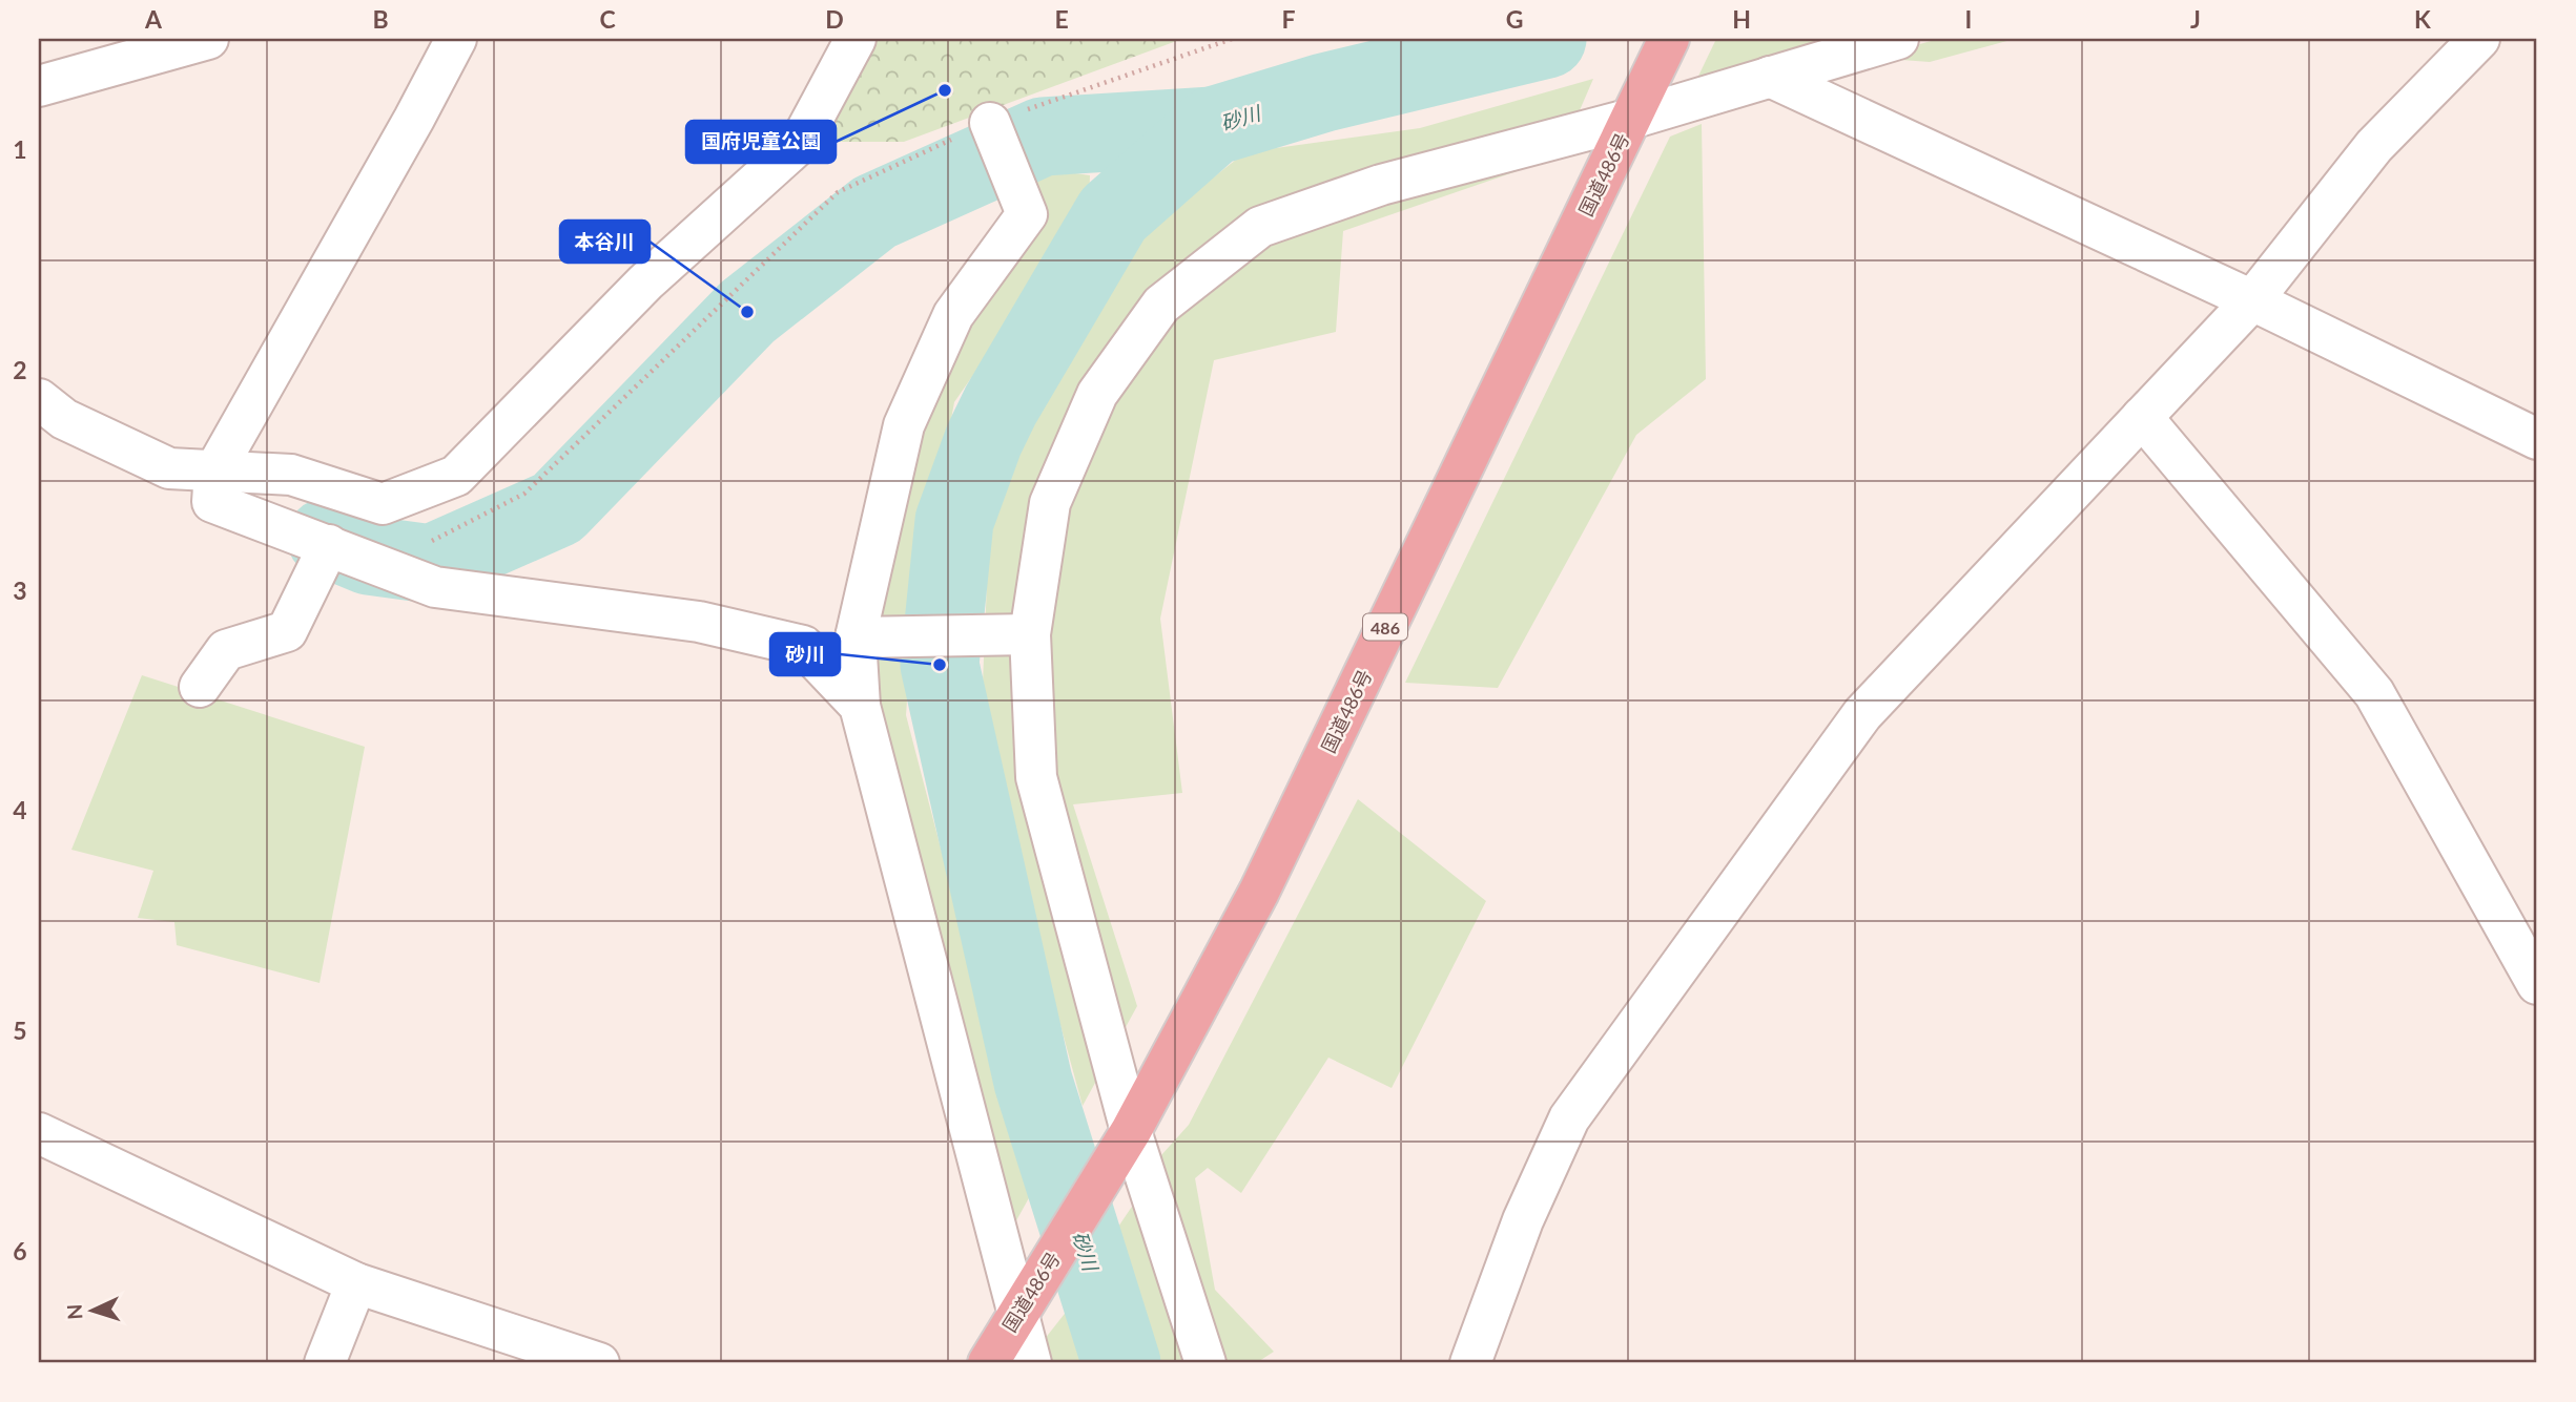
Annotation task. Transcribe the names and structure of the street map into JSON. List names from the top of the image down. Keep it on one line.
{"streets":{"highway":["国道486号","486"]},"water":["砂川"],"places":["国府児童公園","本谷川","砂川"],"north":"left","grid":{"columns":["A","B","C","D","E","F","G","H","I","J","K"],"rows":["1","2","3","4","5","6"]}}
